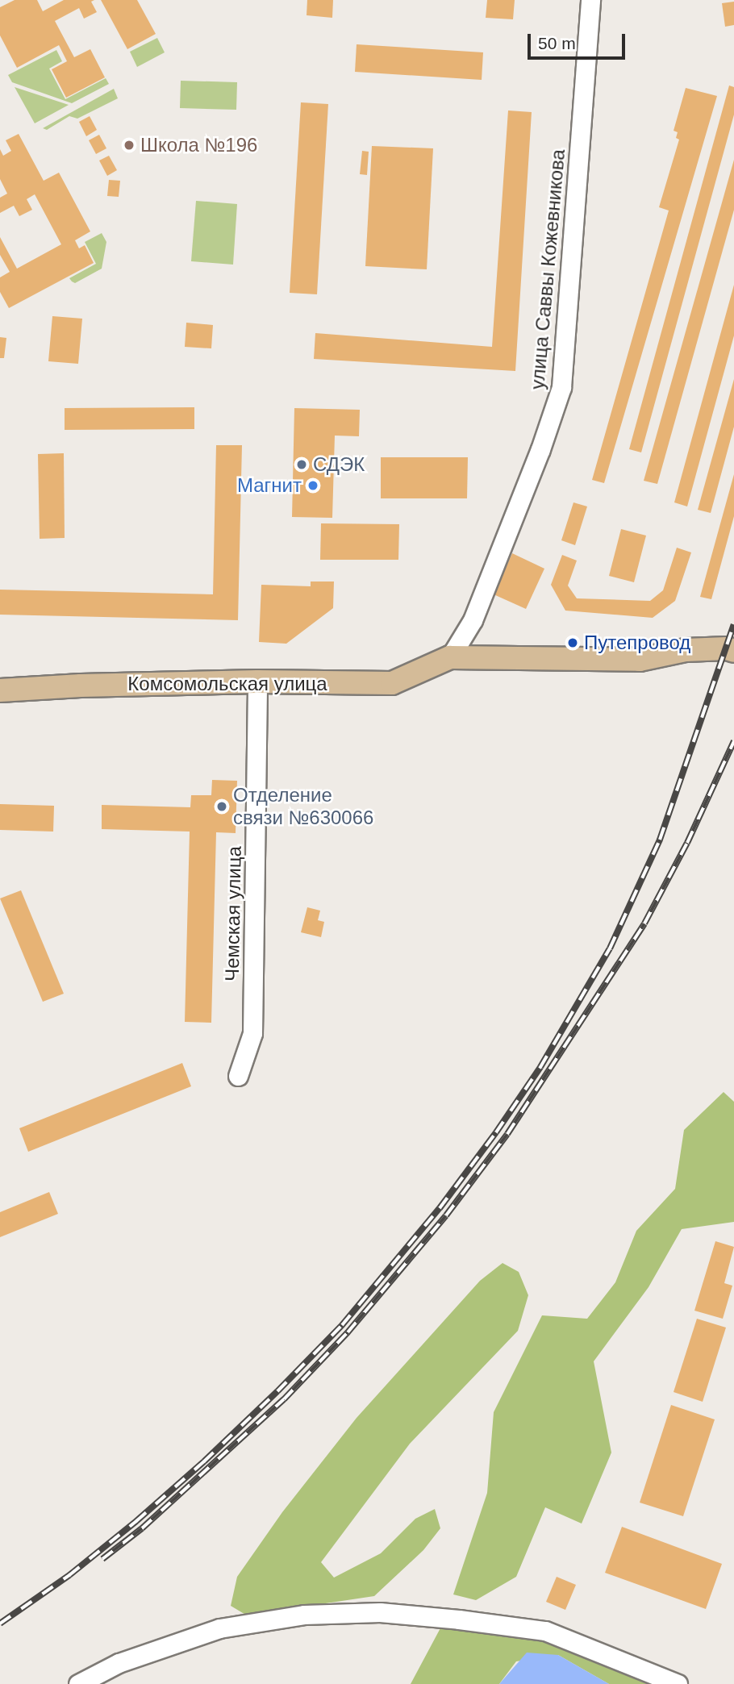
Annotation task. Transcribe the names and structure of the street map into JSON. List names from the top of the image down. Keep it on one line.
{"streets":{"main road":["Комсомольская улица"],"street":["улица Саввы Кожевникова","Чемская улица"]},"crossings":[["улица Саввы Кожевникова","Комсомольская улица"],["Комсомольская улица","Чемская улица"]],"places":["Школа №196","СДЭК","Магнит","Путепровод","Отделение связи №630066"],"scale_bar":"50 m"}
